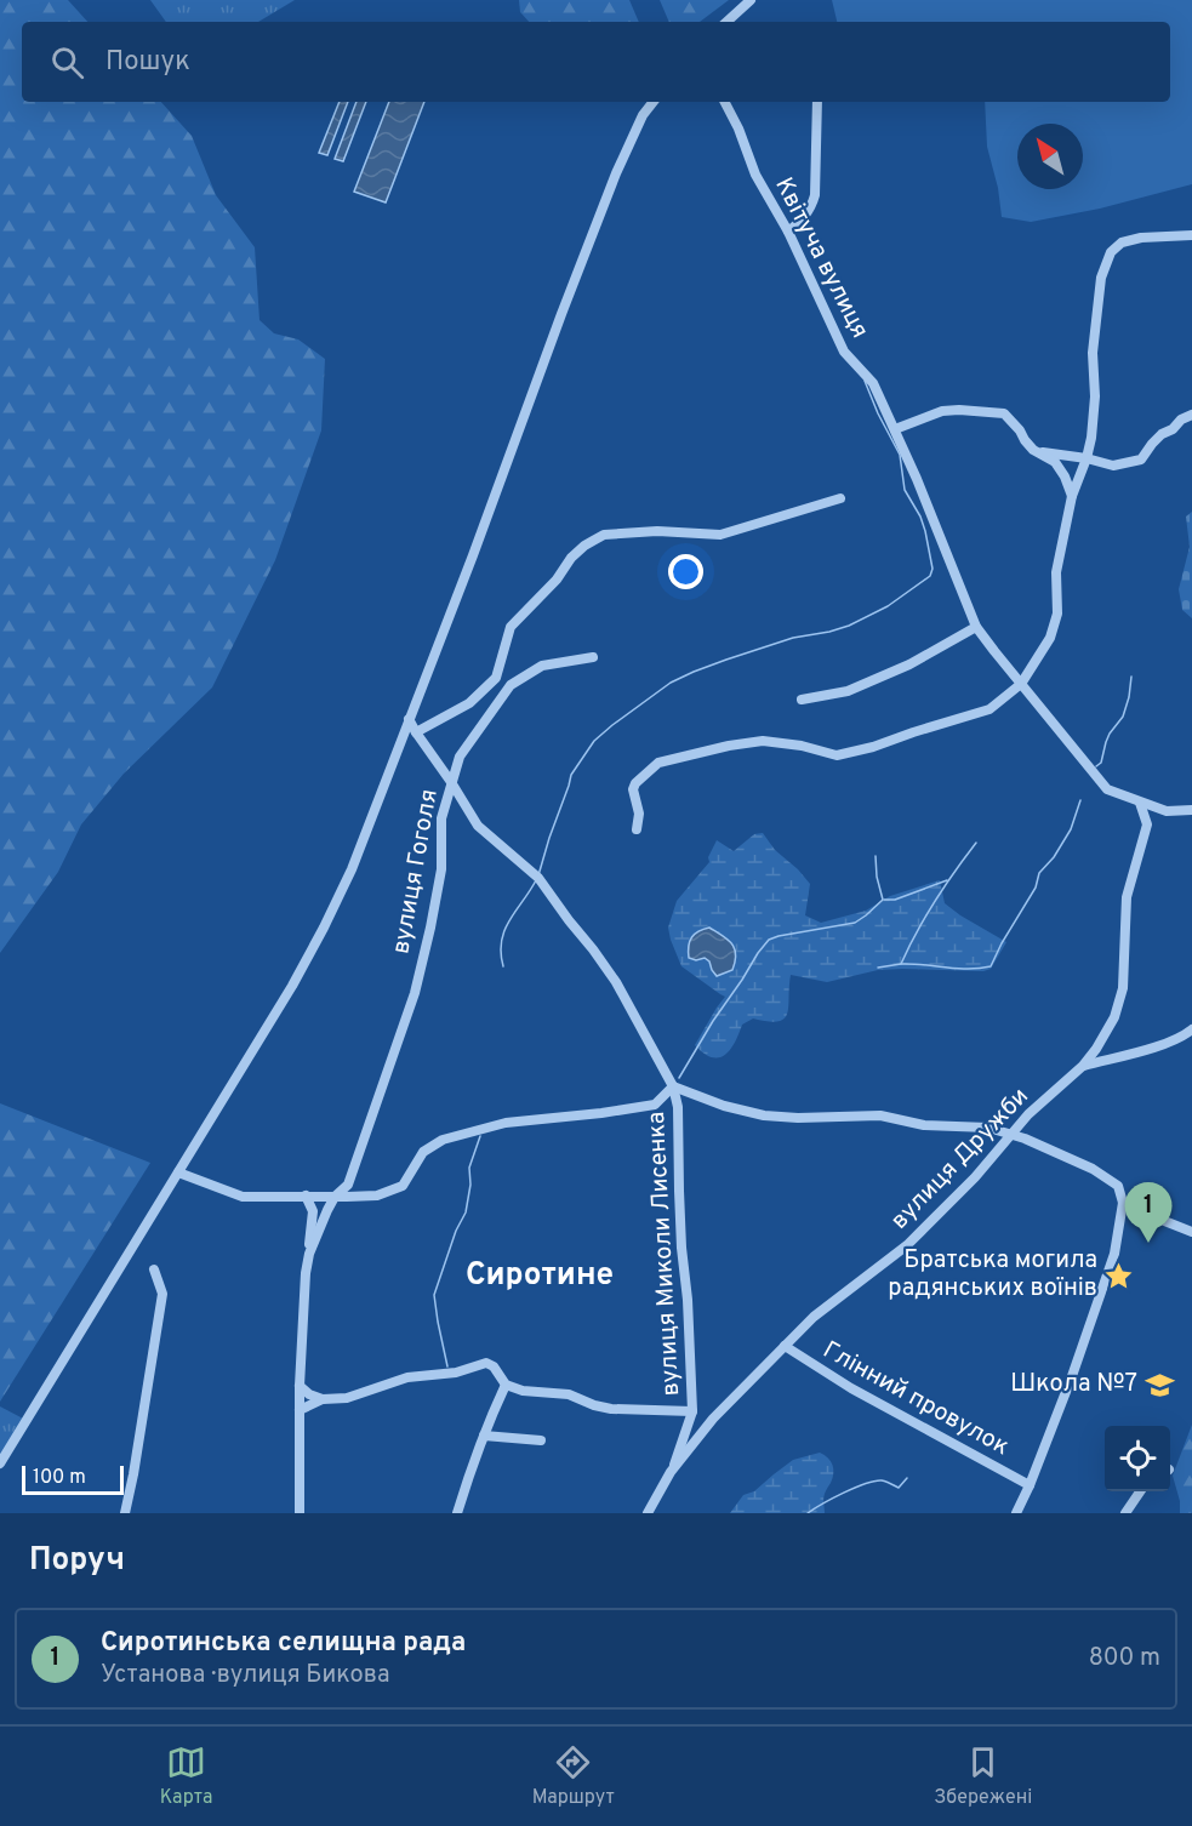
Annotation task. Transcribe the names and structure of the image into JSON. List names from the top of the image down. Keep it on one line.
{"streets":{"street":["Квітуча вулиця","вулиця Гоголя","вулиця Дружби","вулиця Миколи Лисенка","Глінний провулок"]},"crossings":[["Квітуча вулиця","вулиця Дружби"],["вулиця Гоголя","вулиця Миколи Лисенка"],["вулиця Дружби","вулиця Миколи Лисенка"],["вулиця Дружби","Глінний провулок"]],"districts":["Сиротине"],"places":{"place":["Братська могила радянських воїнів"],"school or university":["Школа №7"]},"scale_bar":"100 m","north":"top left","page":{"search":"Пошук","pins":"1","scale":"100 m","heading":"Поруч","list":[{"mark":"1","name":"Сиротинська селищна рада","note":"Установа · вулиця Бикова","value":"800 m"}],"nav":["Карта","Маршрут","Збережені"]}}
